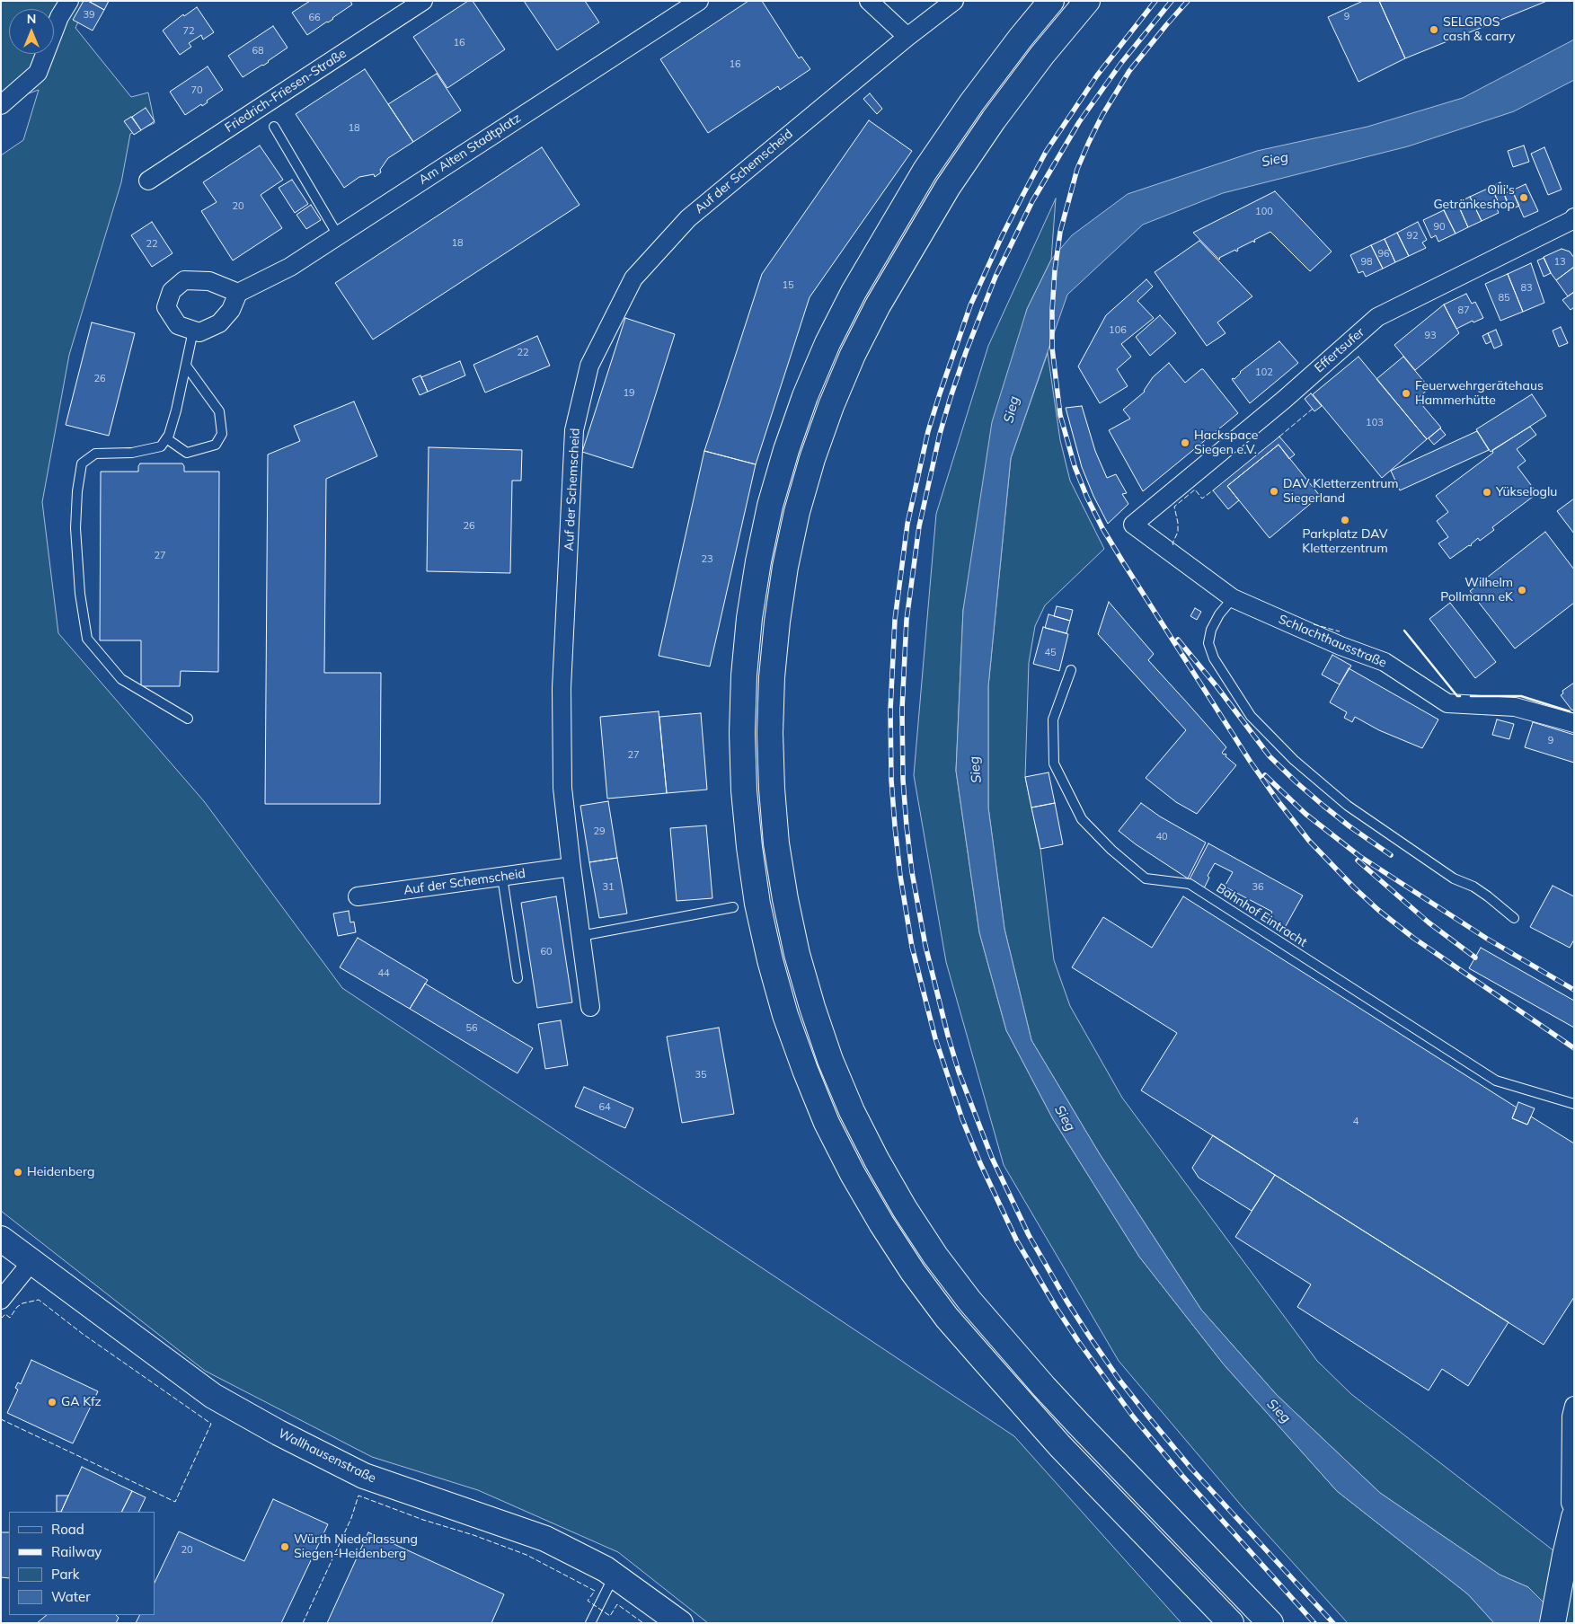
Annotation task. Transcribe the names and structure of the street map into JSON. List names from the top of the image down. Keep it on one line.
{"streets":{"main road":["Wallhausenstraße"],"street":["Friedrich-Friesen-Straße","Am Alten Stadtplatz","Auf der Schemscheid","Effertsufer","Schlachthausstraße"],"lane":["Bahnhof Eintracht"]},"crossings":[["Effertsufer","Schlachthausstraße"]],"water":["Sieg"],"places":["SELGROS cash & carry","Olli's Getränkeshop","Feuerwehrgerätehaus Hammerhütte","Hackspace Siegen e.V.","DAV Kletterzentrum Siegerland","Yükseloglu","Parkplatz DAV Kletterzentrum","Wilhelm Pollmann eK","Heidenberg","GA Kfz","Würth Niederlassung Siegen-Heidenberg"],"house_numbers":["39","9","66","72","16","68","16","70","18","20","100","90","92","18","22","96","98","13","15","83","85","87","106","93","22","102","26","19","103","26","27","23","45","9","27","29","40","31","36","60","44","56","35","64","4","20"],"legend":["Road","Railway","Park","Water"],"north":"top"}
